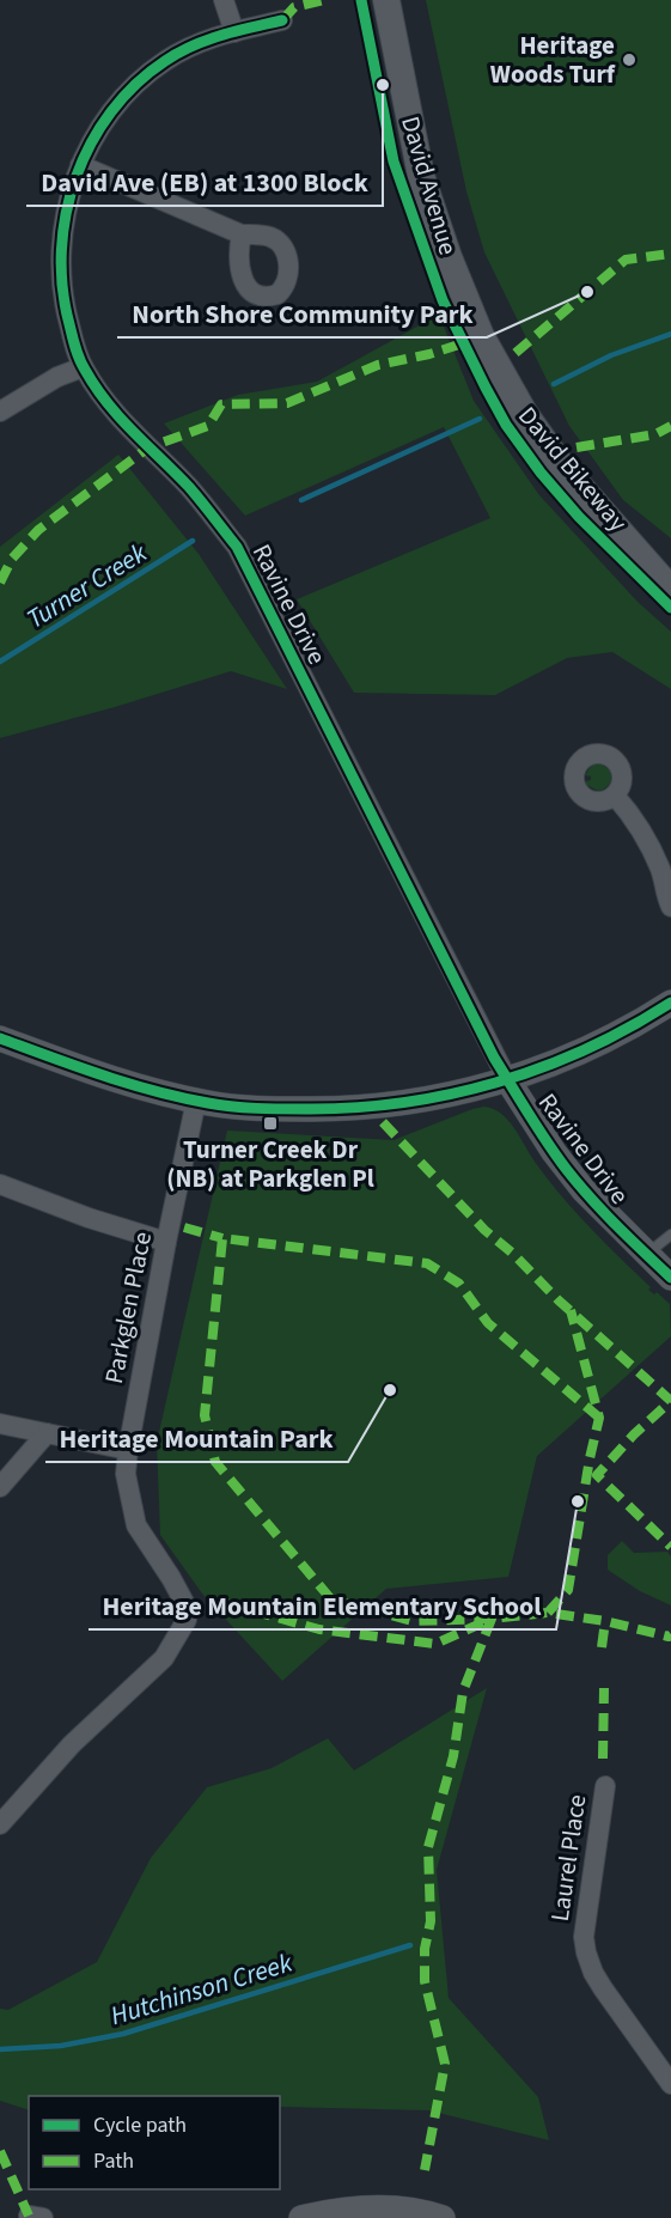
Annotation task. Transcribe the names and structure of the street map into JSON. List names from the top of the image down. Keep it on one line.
{"streets":{"main road":["David Avenue"],"street":["Ravine Drive","Parkglen Place","Laurel Place"],"cycle path":["David Bikeway"]},"water":["Turner Creek","Hutchinson Creek"],"places":{"other":["Heritage Woods Turf","David Ave (EB) at 1300 Block","North Shore Community Park","Heritage Mountain Park","Heritage Mountain Elementary School"],"transit":["Turner Creek Dr (NB) at Parkglen Pl"]},"legend":["Cycle path","Path"]}
